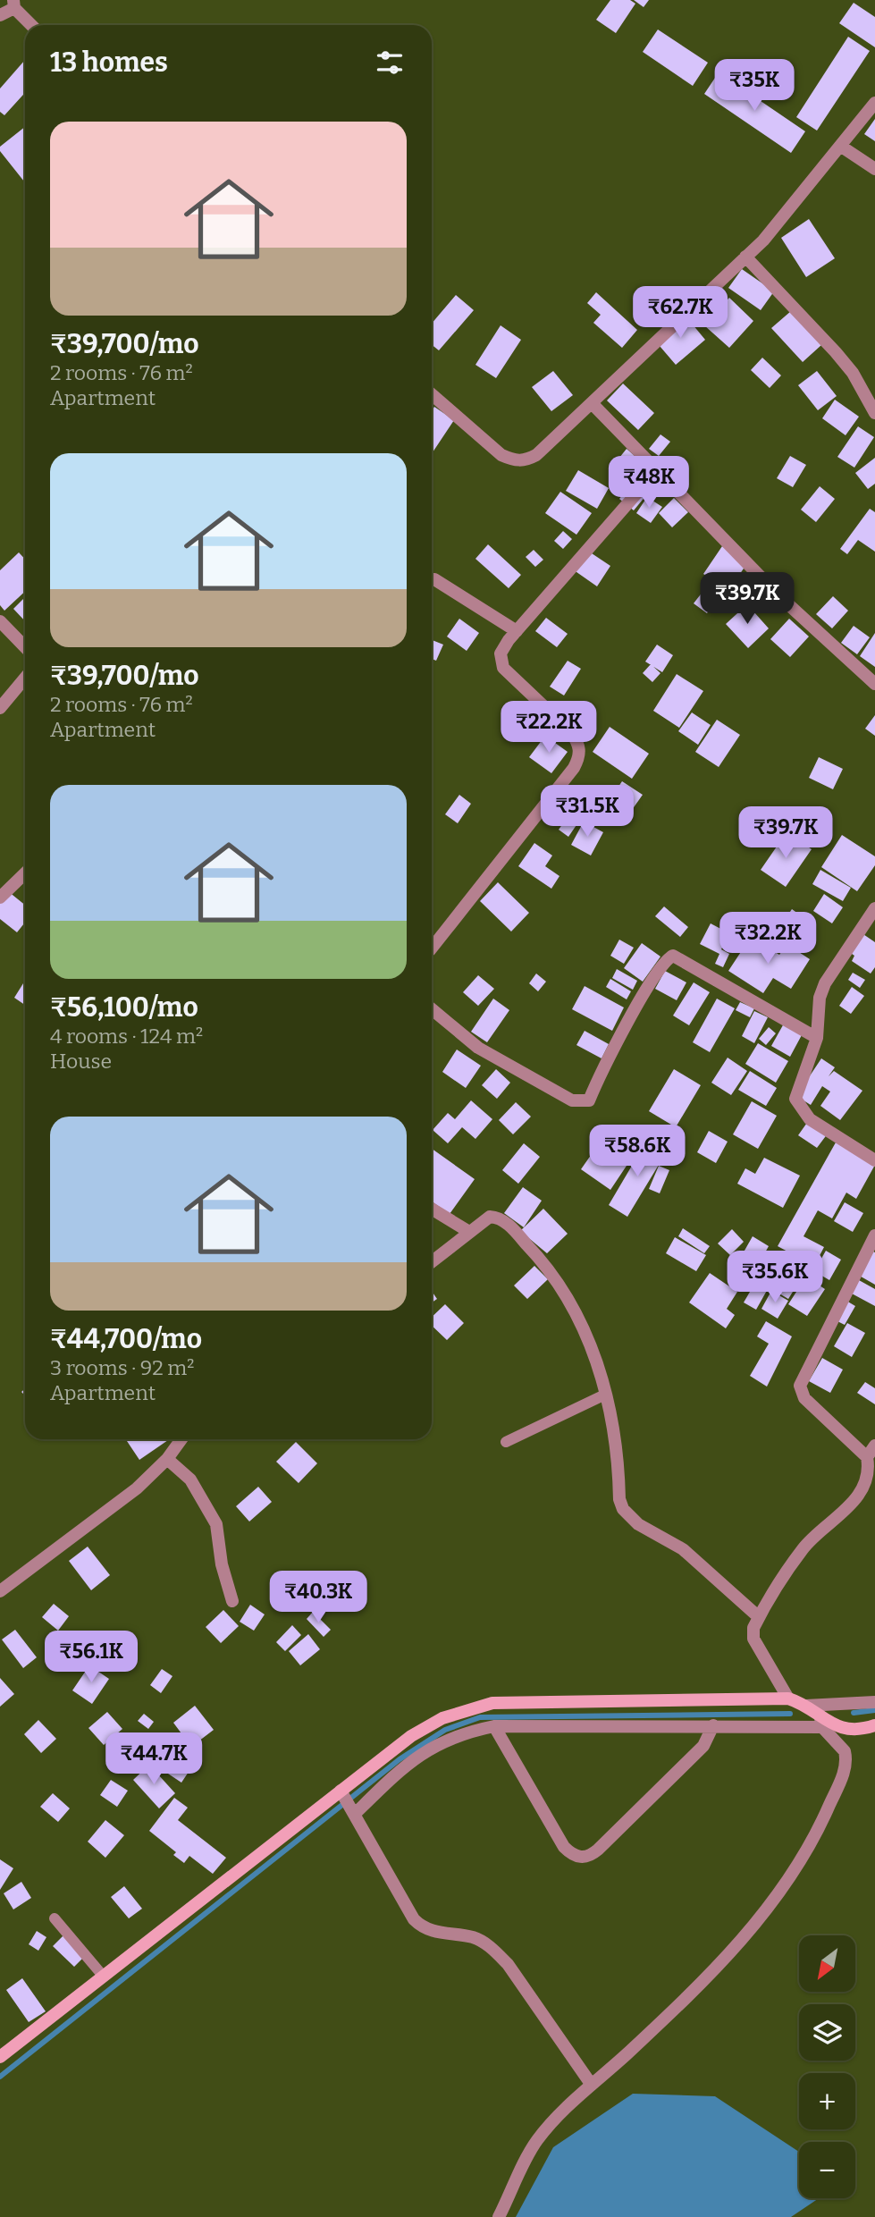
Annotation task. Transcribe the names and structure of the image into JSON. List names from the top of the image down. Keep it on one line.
{"north":"bottom left","page":{"heading":"13 homes","price":["₹35K","₹62.7K","₹48K","₹39.7K","₹22.2K","₹31.5K","₹39.7K","₹32.2K","₹58.6K","₹35.6K","₹40.3K","₹56.1K","₹44.7K"],"list":[{"name":"₹39,700/mo","note":"2 rooms · 76 m² · Apartment"},{"name":"₹39,700/mo","note":"2 rooms · 76 m² · Apartment"},{"name":"₹56,100/mo","note":"4 rooms · 124 m² · House"},{"name":"₹44,700/mo","note":"3 rooms · 92 m² · Apartment"}],"map_buttons":["+","−"]}}
